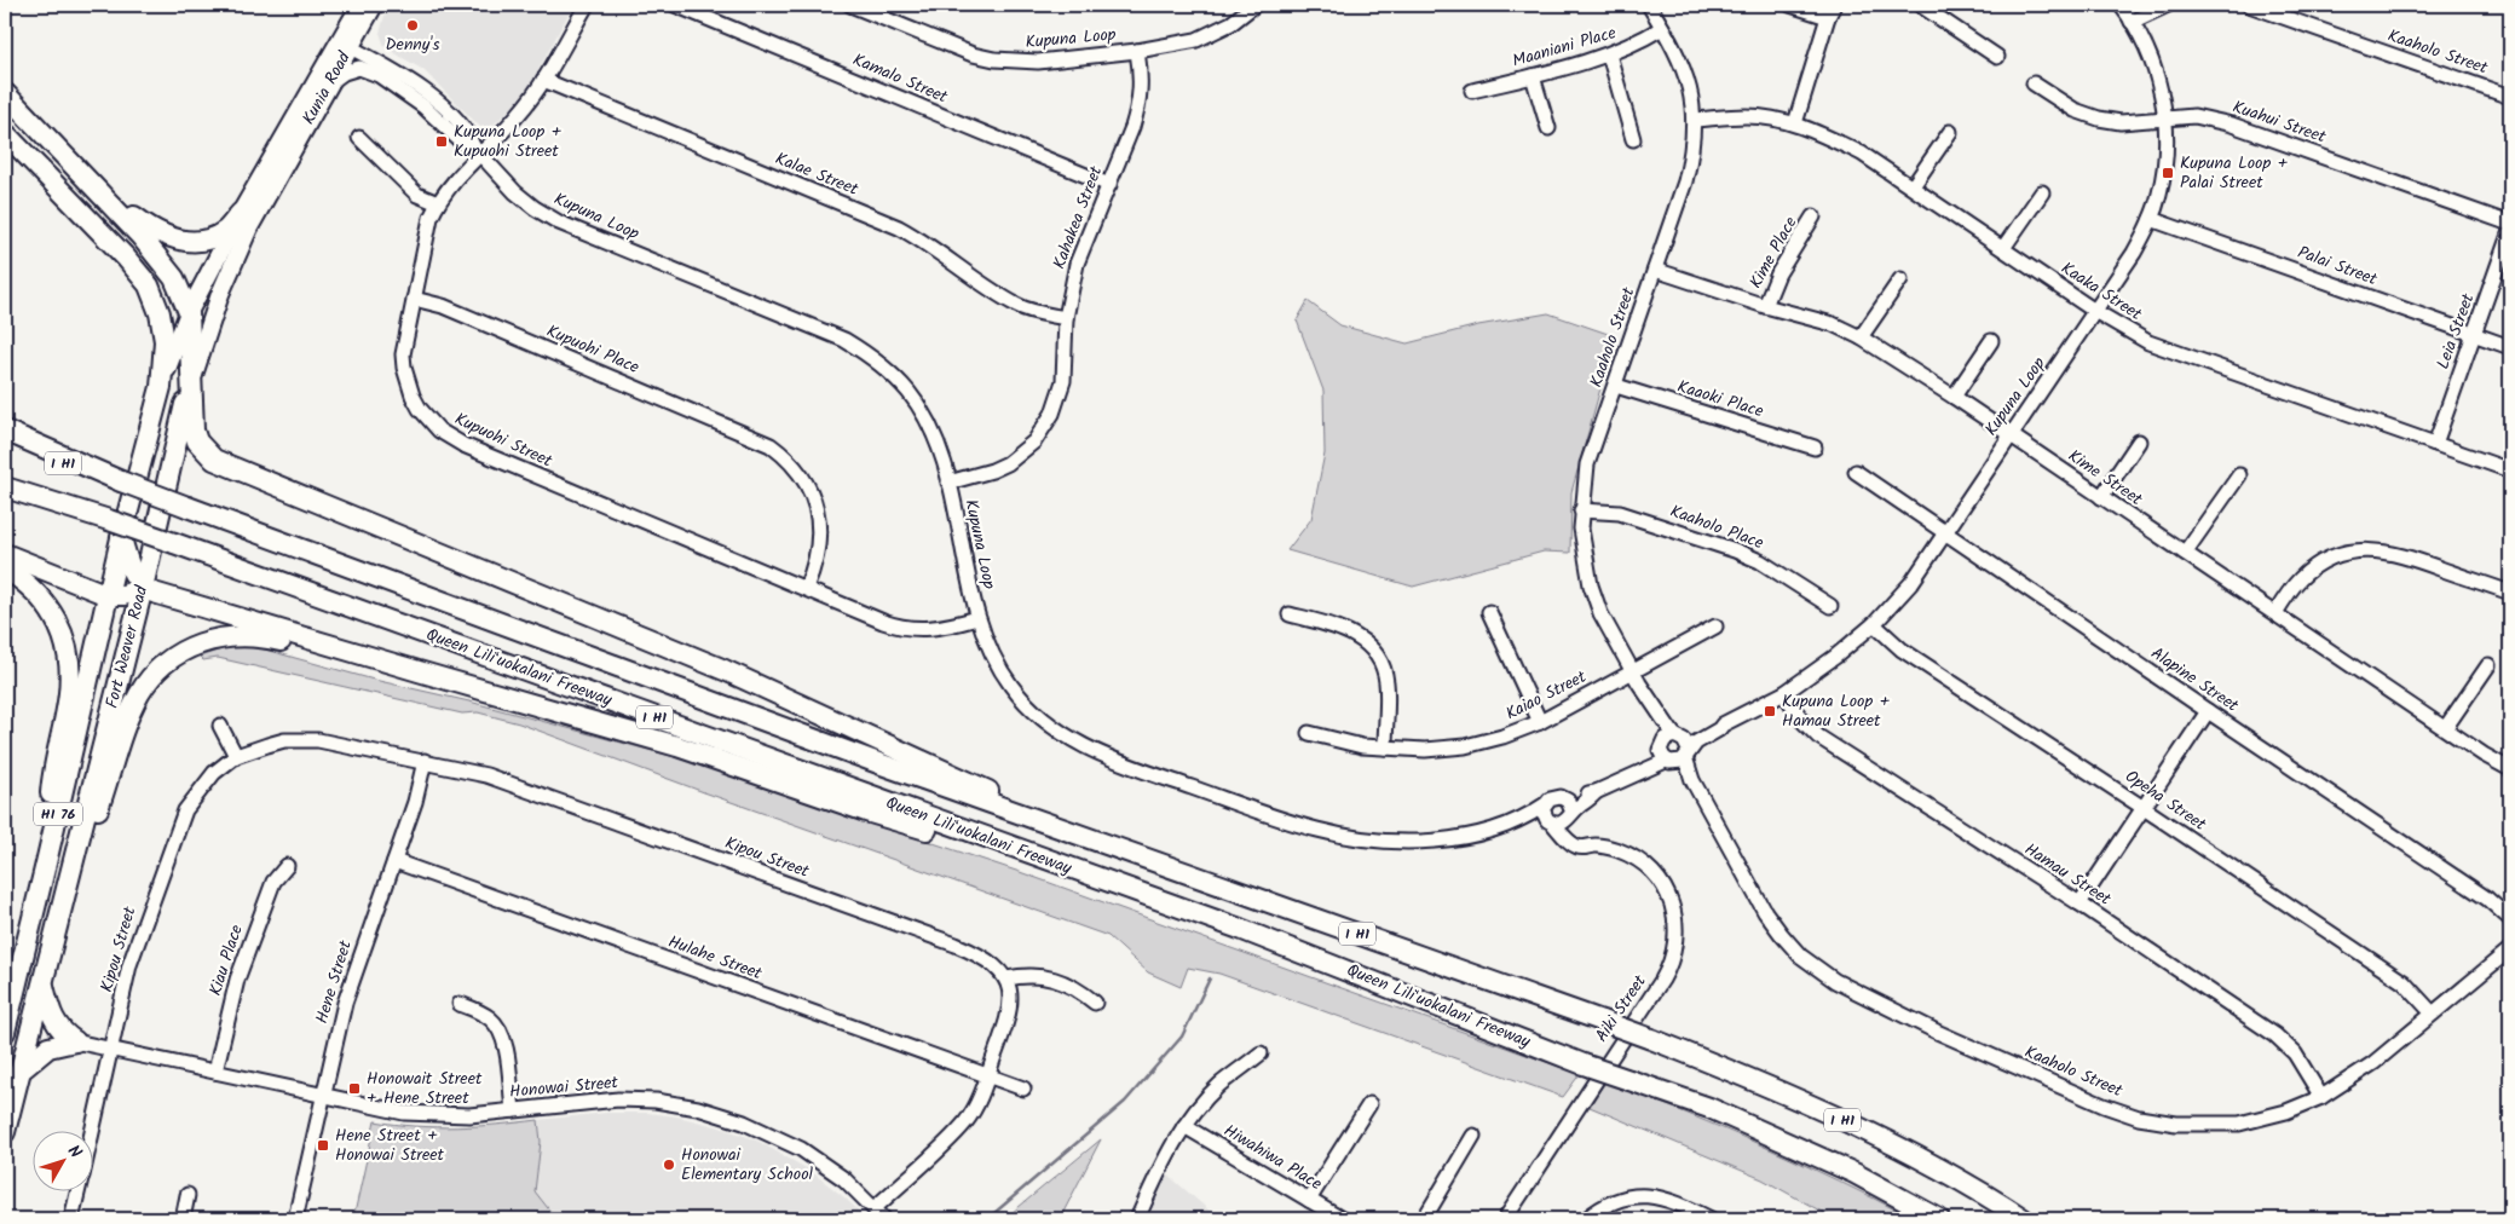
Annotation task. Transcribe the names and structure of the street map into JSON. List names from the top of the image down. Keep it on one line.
{"streets":{"highway":["I H1","Fort Weaver Road","Queen Liliʻuokalani Freeway","HI 76"],"main road":["Kunia Road"],"street":["Kupuna Loop","Maaniani Place","Kaaholo Street","Kamalo Street","Kuahui Street","Kalae Street","Kahakea Street","Kime Place","Palai Street","Kaaka Street","Leia Street","Kupuohi Place","Kaaoki Place","Kupuohi Street","Kime Street","Kaaholo Place","Alapine Street","Kaiao Street","Opeha Street","Kipou Street","Hamau Street","Hulahe Street","Kiau Place","Hene Street","Aiki Street","Honowai Street","Hiwahiwa Place"]},"crossings":[["Kupuna Loop","Kaaholo Street"],["Kupuna Loop","Kunia Road"],["Kupuna Loop","Kuahui Street"],["Kupuna Loop","Kahakea Street"],["Kupuna Loop","Palai Street"],["Kupuna Loop","Kaaka Street"],["Kupuna Loop","Kupuohi Street"],["Kupuna Loop","Kime Street"],["Kupuna Loop","Alapine Street"],["Kupuna Loop","Opeha Street"],["Kupuna Loop","Hamau Street"],["Kupuna Loop","Aiki Street"],["Maaniani Place","Kaaholo Street"],["Kaaholo Street","Kaaka Street"],["Kaaholo Street","Kaaoki Place"],["Kaaholo Street","Kime Street"],["Kaaholo Street","Kaaholo Place"],["Kaaholo Street","Kaiao Street"],["Kaaholo Street","Opeha Street"],["Kaaholo Street","Hamau Street"],["Kamalo Street","Kahakea Street"],["Kunia Road","Fort Weaver Road"],["Kalae Street","Kahakea Street"],["Kalae Street","Kupuohi Street"],["Kime Place","Kime Street"],["Palai Street","Leia Street"],["Kaaka Street","Leia Street"],["Kupuohi Place","Kupuohi Street"],["Kipou Street","Hene Street"],["Kipou Street","Honowai Street"],["Hulahe Street","Hene Street"],["Kiau Place","Honowai Street"],["Hene Street","Honowai Street"]],"places":{"other":["Denny's","Honowai Elementary School"],"transit":["Kupuna Loop + Kupuohi Street","Kupuna Loop + Palai Street","Kupuna Loop + Hamau Street","Honowait Street + Hene Street","Hene Street + Honowai Street"]},"north":"top right"}
